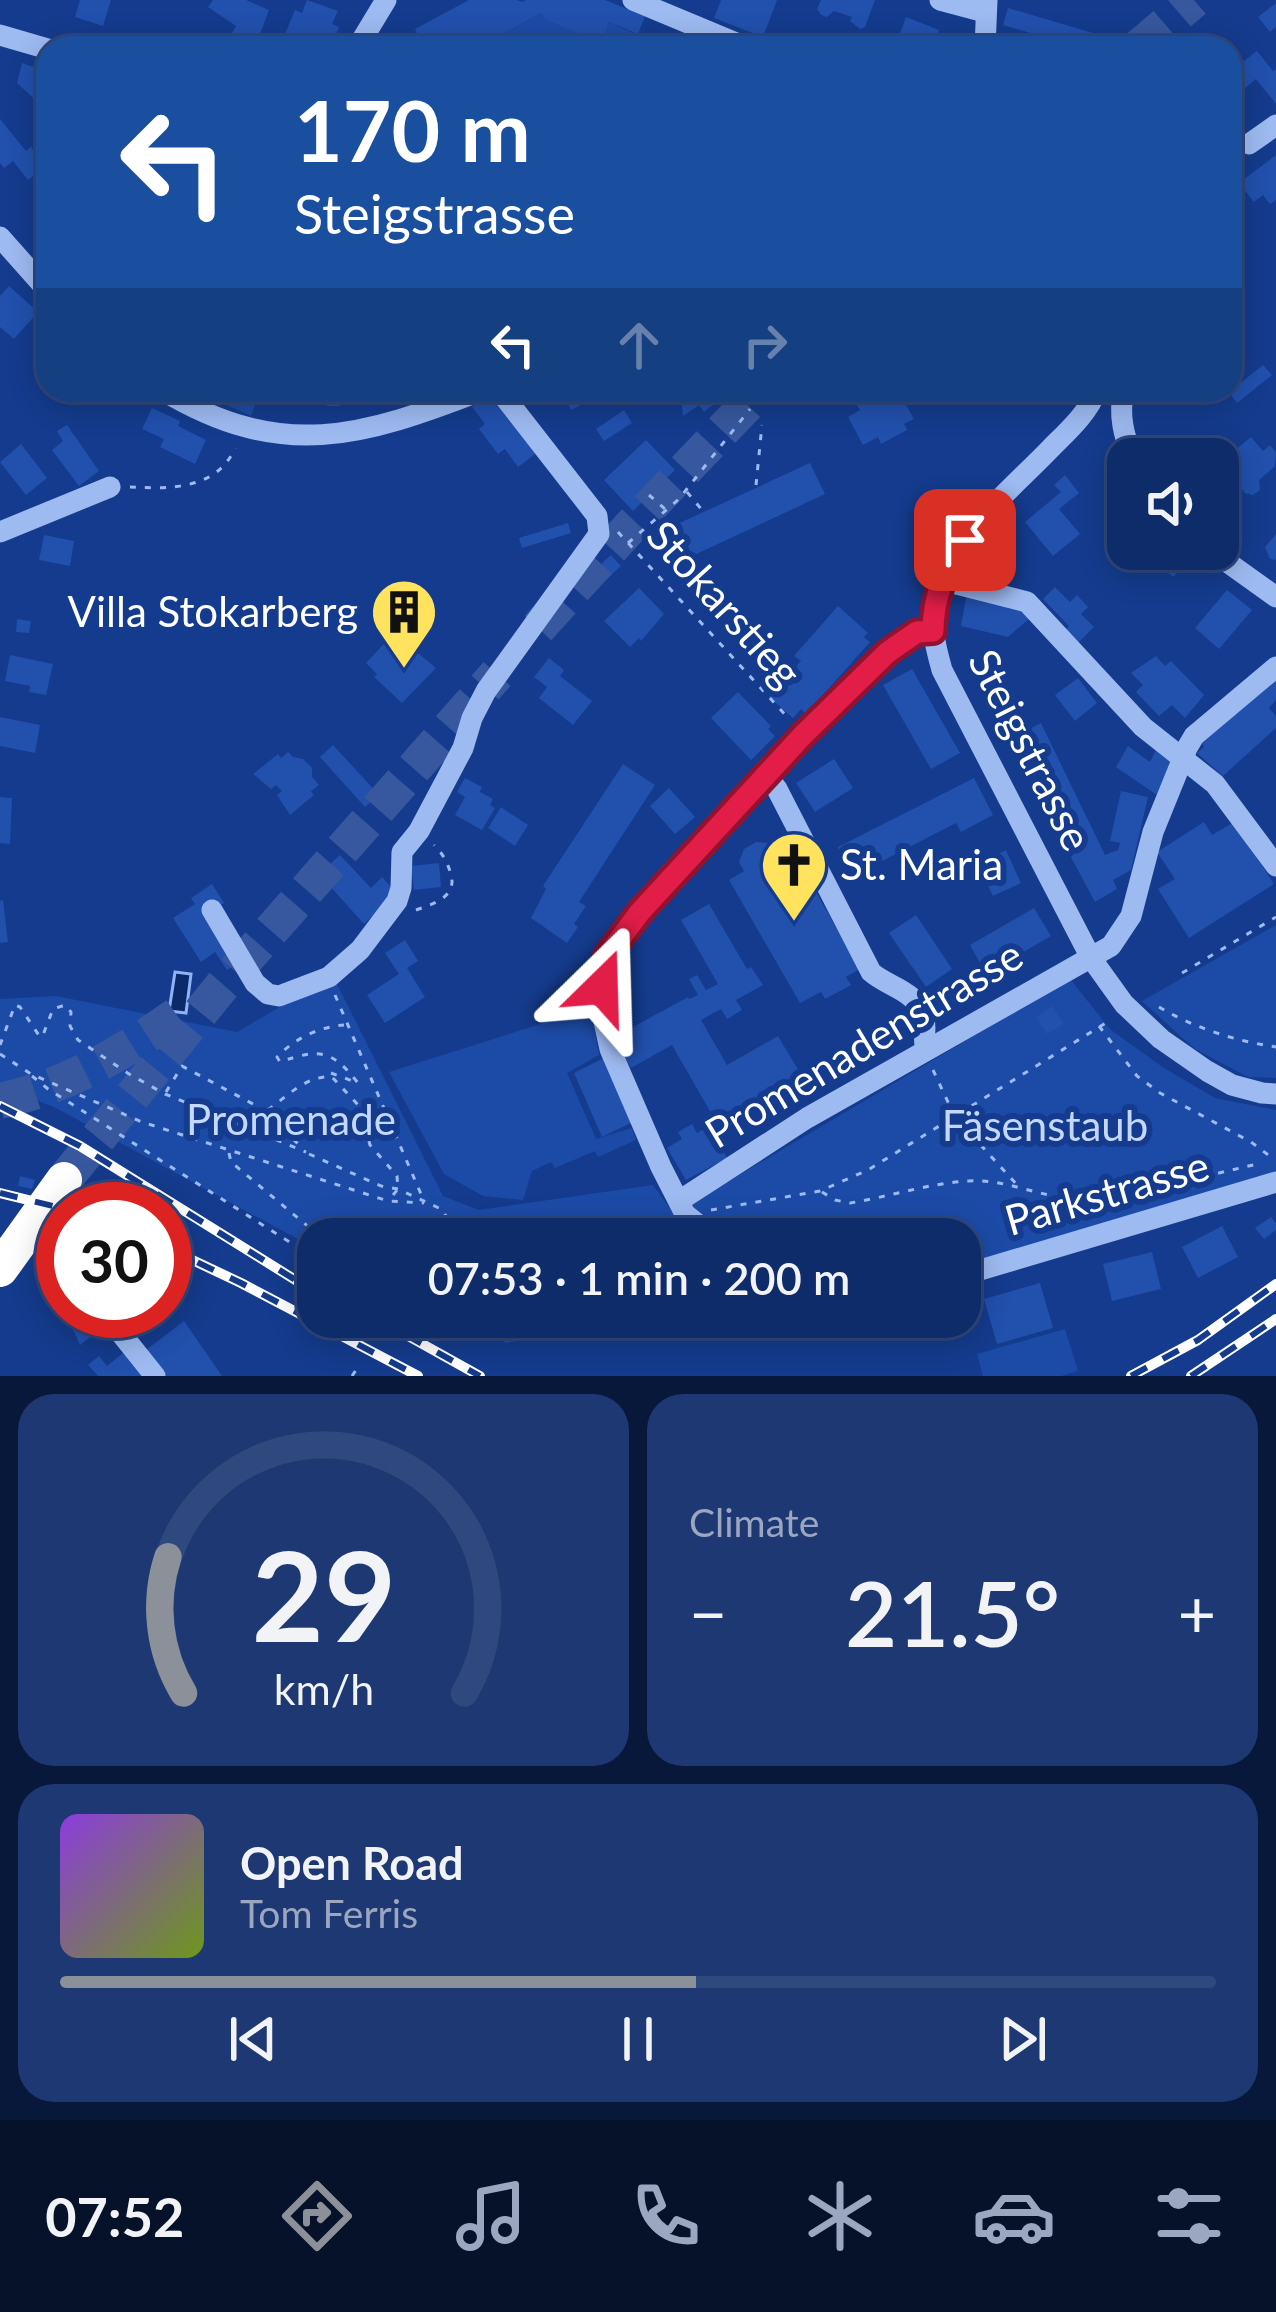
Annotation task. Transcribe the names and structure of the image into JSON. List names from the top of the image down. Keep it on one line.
{"streets":{"street":["Steigstrasse","Promenadenstrasse","Parkstrasse"],"path":["Stokarstieg"]},"crossings":[["Steigstrasse","Promenadenstrasse"]],"parks":["Promenade","Fäsenstaub"],"places":{"building":["Villa Stokarberg"],"church":["St. Maria"]},"page":{"turn":["170 m","Steigstrasse"],"limit":"30","trip":"07:53 · 1 min · 200 m","tile":"Climate","heat":["−","21.5°","+"],"song":["Open Road","Tom Ferris"],"tabs":"07:52","gauge":["29","km/h"]}}
